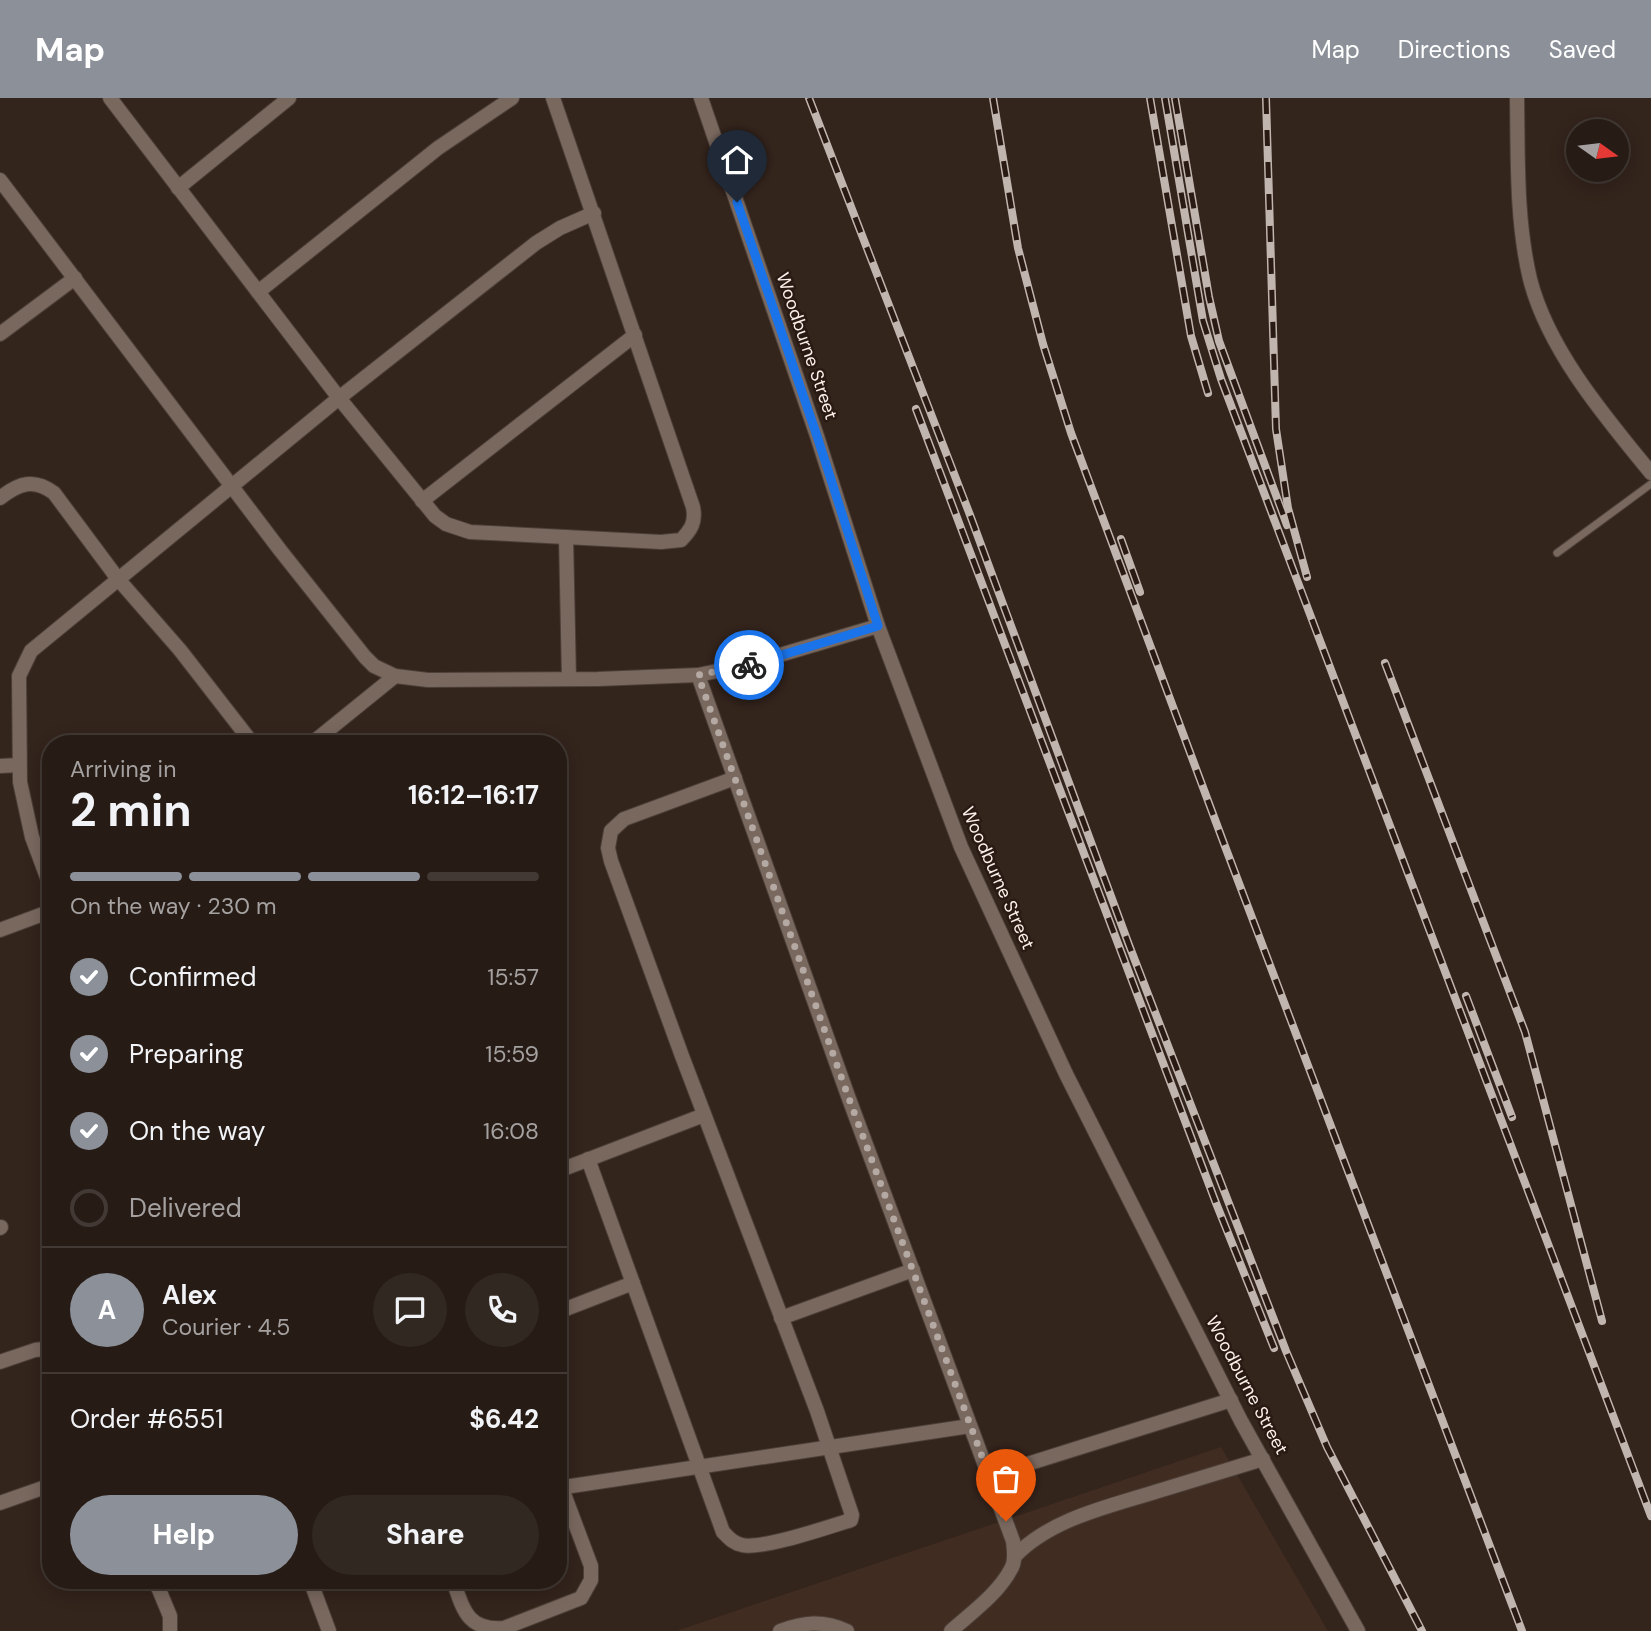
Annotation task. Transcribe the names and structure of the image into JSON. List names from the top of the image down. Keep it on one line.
{"streets":{"street":["Woodburne Street"]},"north":"right","page":{"header":"Map","nav":["Map","Directions","Saved"],"heading":["2 min","Arriving in","16:12–16:17"],"panel":["Alex","Courier · 4.5","Order #6551","$6.42"],"bar":"On the way · 230 m","list":[["Confirmed","15:57"],["Preparing","15:59"],["On the way","16:08"],"Delivered"],"round":"A","buttons":["Help","Share"]}}
